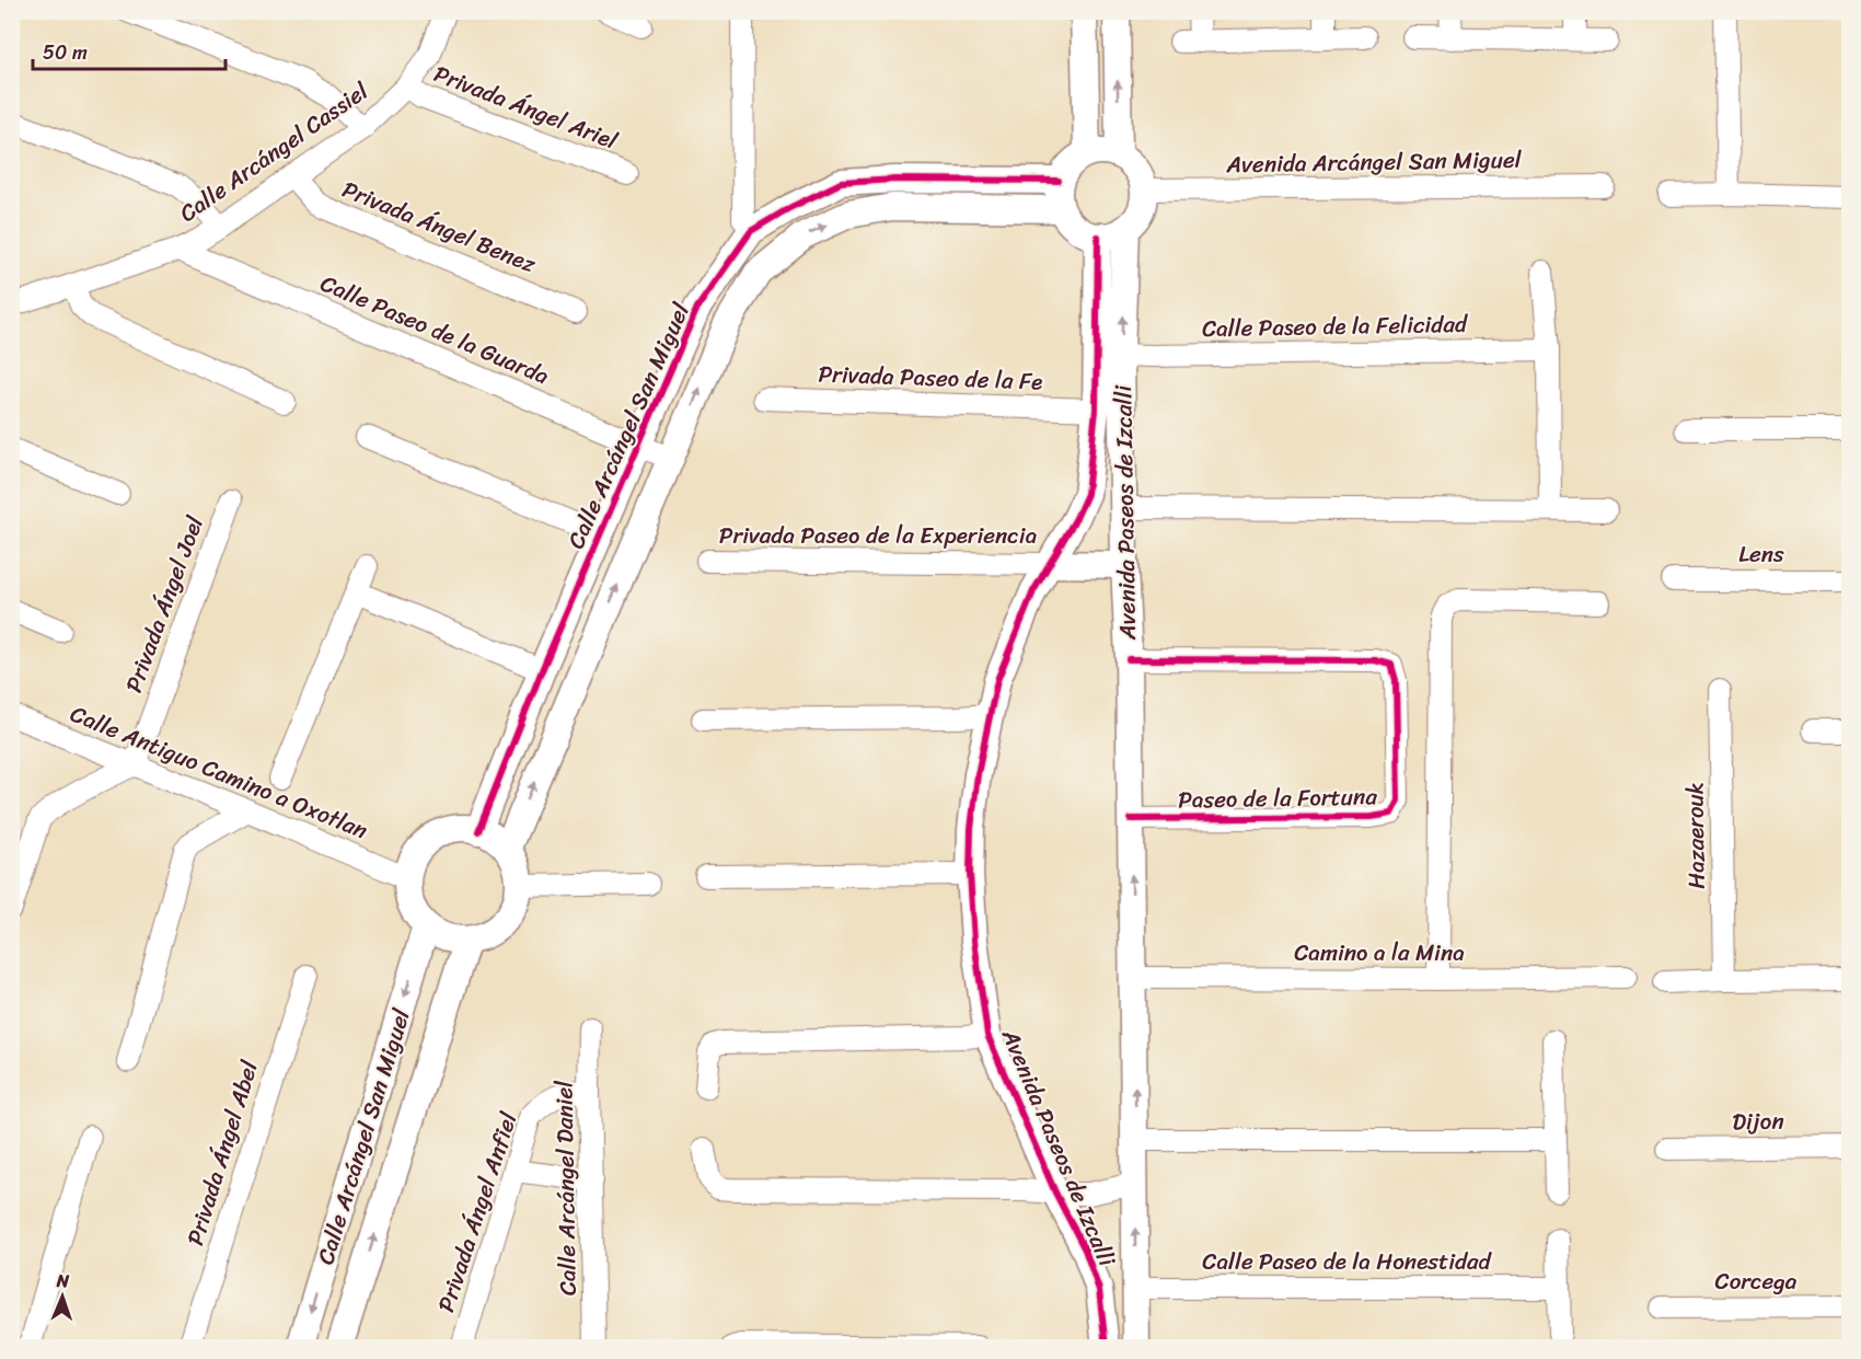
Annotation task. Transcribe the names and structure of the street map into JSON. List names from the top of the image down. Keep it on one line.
{"streets":{"street":["Privada Ángel Ariel","Calle Arcángel Cassiel","Avenida Arcángel San Miguel","Privada Ángel Benez","Calle Paseo de la Felicidad","Calle Paseo de la Guarda","Privada Paseo de la Fe","Calle Arcángel San Miguel","Avenida Paseos de Izcalli","Privada Paseo de la Experiencia","Lens","Privada Ángel Joel","Calle Antiguo Camino a Oxotlan","Paseo de la Fortuna","Hazaerouk","Camino a la Mina","Dijon","Privada Ángel Abel","Calle Arcángel Daniel","Privada Ángel Anfiel","Calle Paseo de la Honestidad","Corcega"]},"crossings":[["Privada Ángel Ariel","Calle Arcángel Cassiel"],["Calle Arcángel Cassiel","Privada Ángel Benez"],["Calle Arcángel Cassiel","Calle Paseo de la Guarda"],["Avenida Arcángel San Miguel","Calle Arcángel San Miguel"],["Avenida Arcángel San Miguel","Avenida Paseos de Izcalli"],["Calle Paseo de la Felicidad","Avenida Paseos de Izcalli"],["Calle Paseo de la Guarda","Calle Arcángel San Miguel"],["Privada Paseo de la Fe","Avenida Paseos de Izcalli"],["Calle Arcángel San Miguel","Avenida Paseos de Izcalli"],["Calle Arcángel San Miguel","Calle Antiguo Camino a Oxotlan"],["Avenida Paseos de Izcalli","Privada Paseo de la Experiencia"],["Avenida Paseos de Izcalli","Paseo de la Fortuna"],["Avenida Paseos de Izcalli","Camino a la Mina"],["Avenida Paseos de Izcalli","Calle Paseo de la Honestidad"],["Privada Ángel Joel","Calle Antiguo Camino a Oxotlan"],["Calle Arcángel Daniel","Privada Ángel Anfiel"]],"scale_bar":"50 m","north":"top"}
